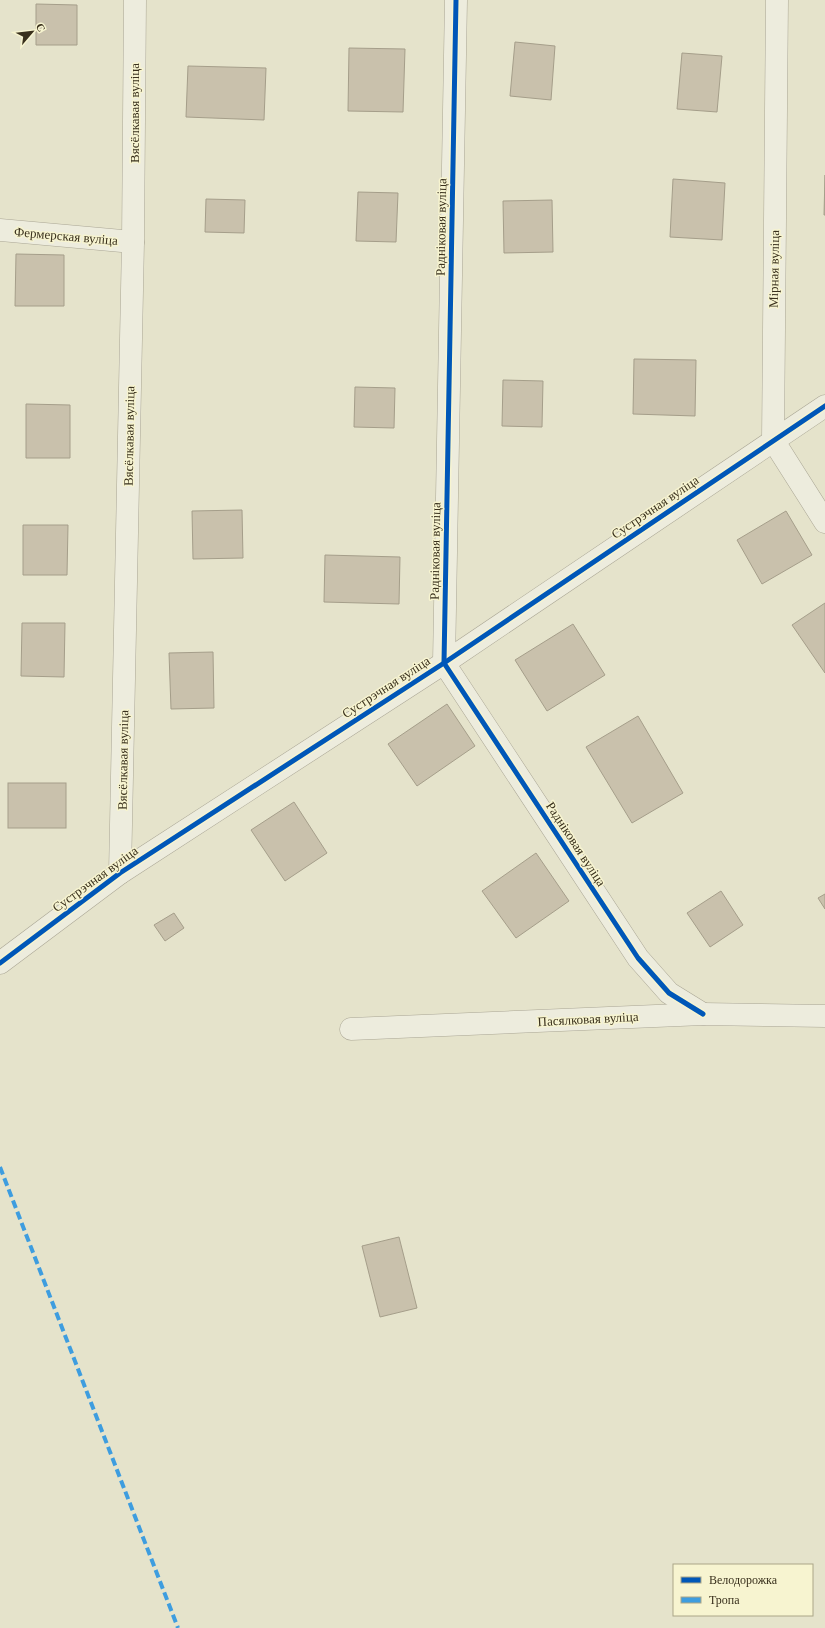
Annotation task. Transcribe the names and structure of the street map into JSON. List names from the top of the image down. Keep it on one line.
{"streets":{"street":["Вясёлкавая вуліца","Радніковая вуліца","Фермерская вуліца","Мірная вуліца","Сустрэчная вуліца","Пасялковая вуліца"]},"crossings":[["Вясёлкавая вуліца","Фермерская вуліца"],["Вясёлкавая вуліца","Сустрэчная вуліца"],["Радніковая вуліца","Сустрэчная вуліца"],["Радніковая вуліца","Пасялковая вуліца"],["Мірная вуліца","Сустрэчная вуліца"]],"legend":["Велодорожка","Тропа"],"north":"top right"}
